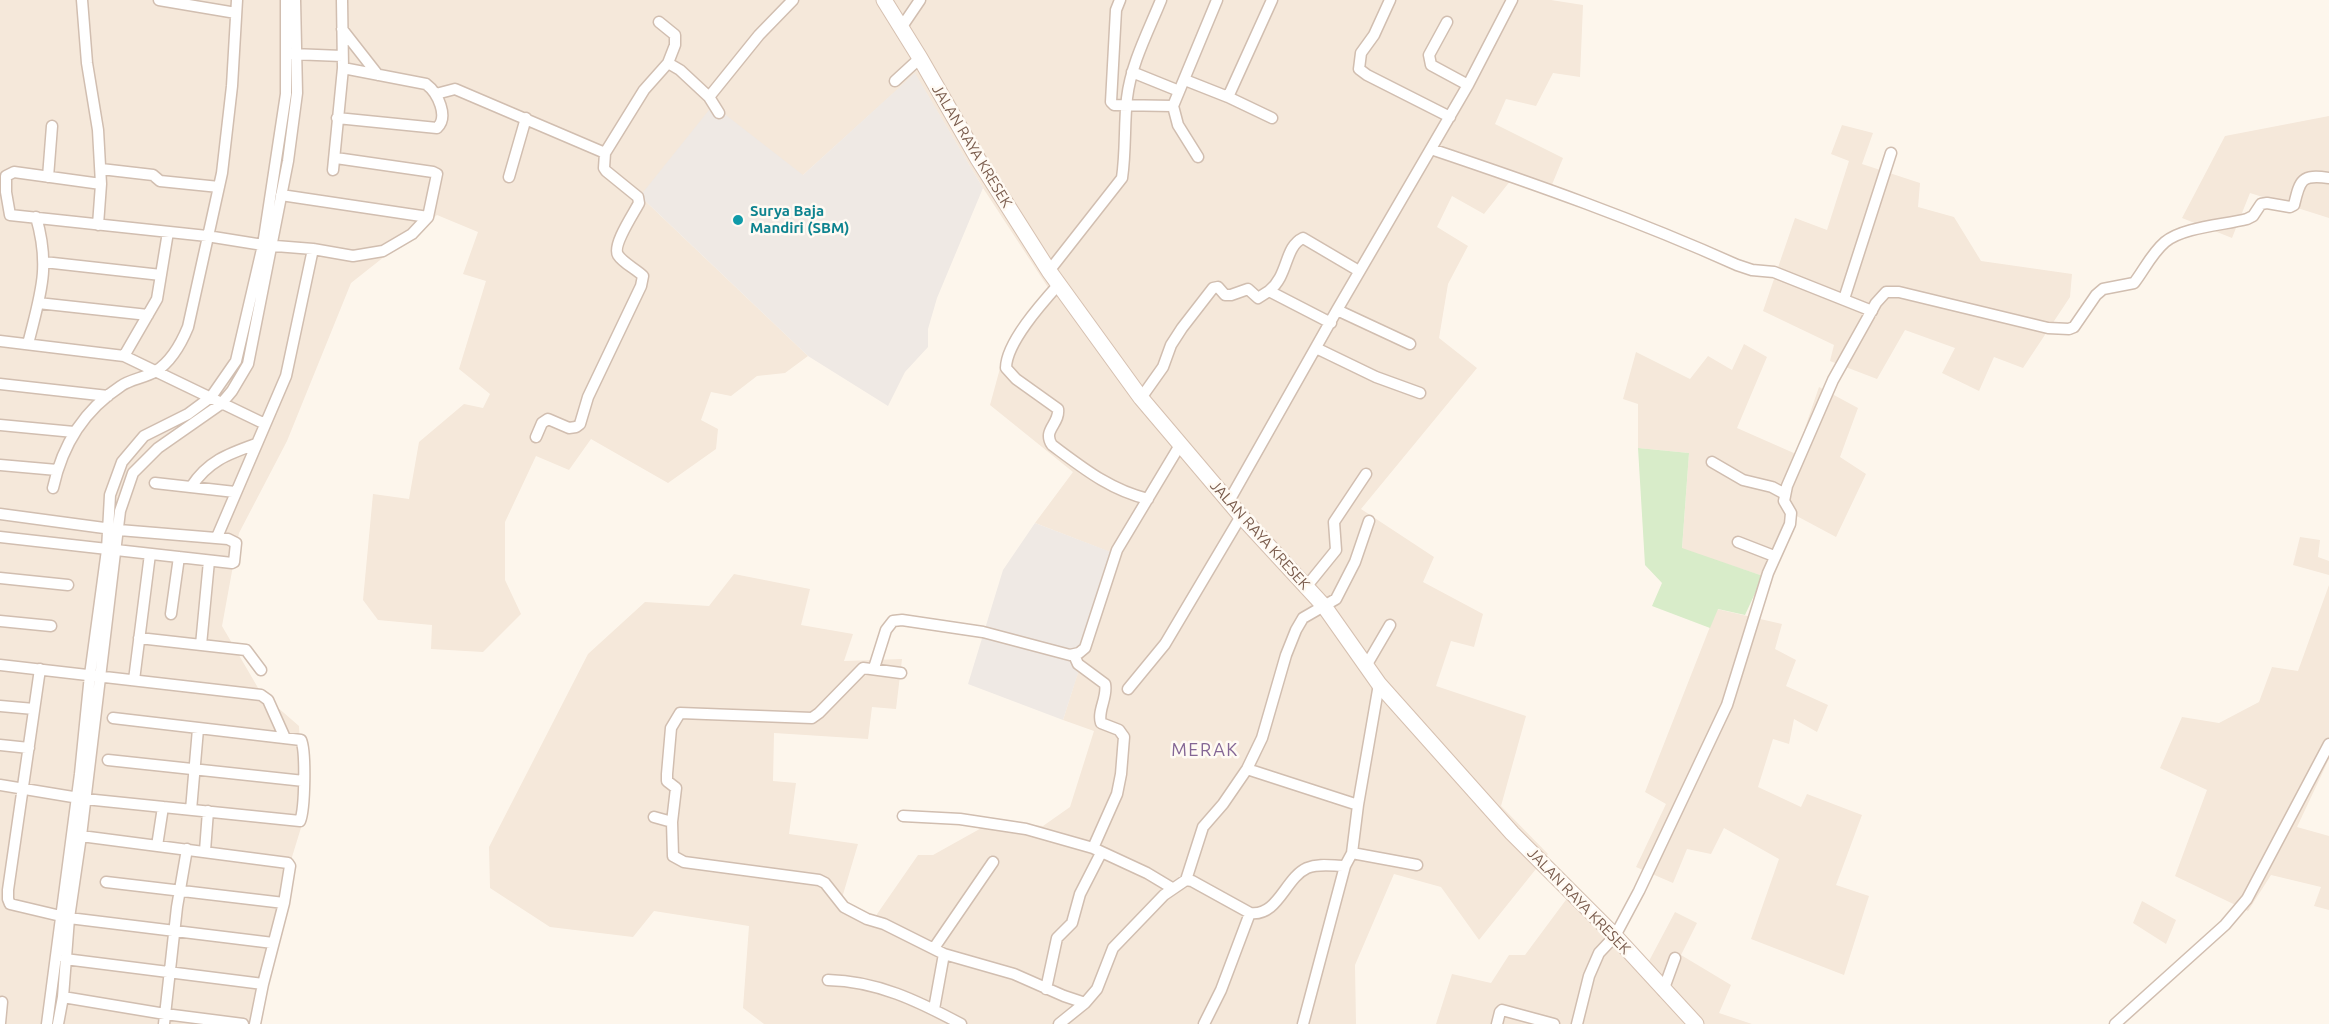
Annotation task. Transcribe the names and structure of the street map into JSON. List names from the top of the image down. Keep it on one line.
{"streets":{"main road":["JALAN RAYA KRESEK"]},"districts":["MERAK"],"places":["Surya Baja Mandiri (SBM)"]}
